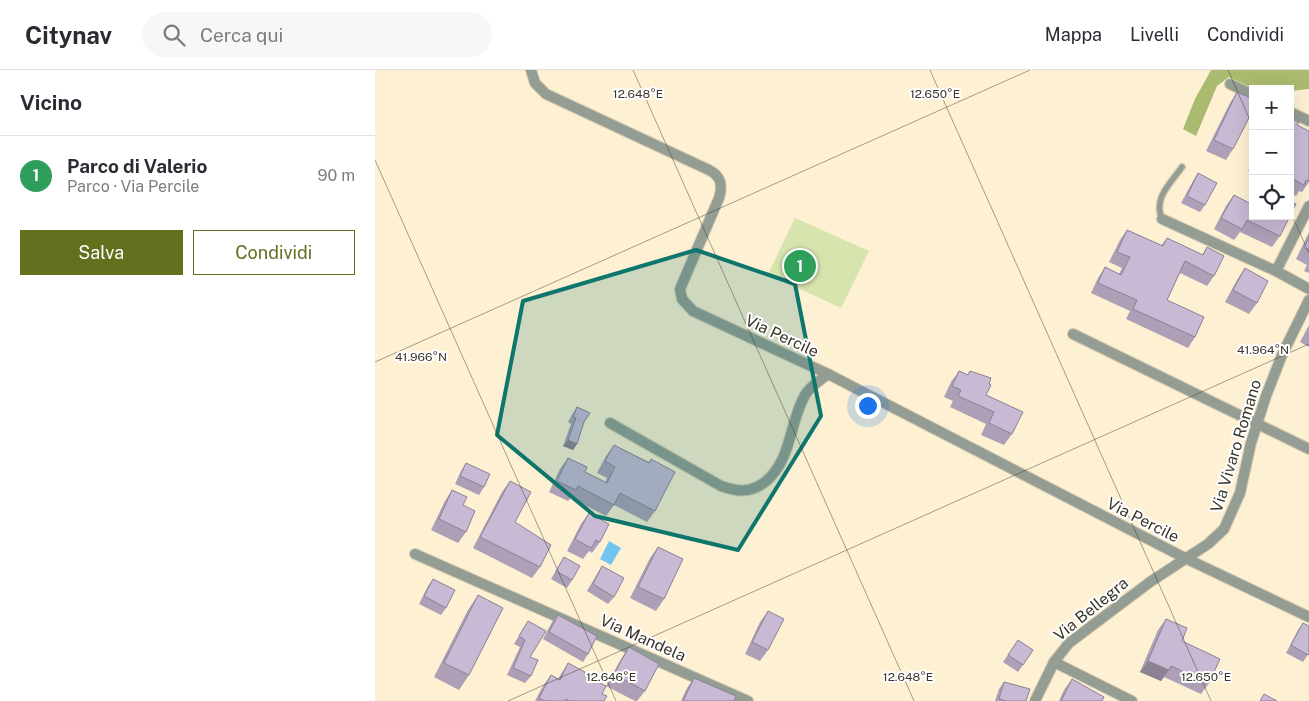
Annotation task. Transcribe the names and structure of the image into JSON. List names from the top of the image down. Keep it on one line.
{"streets":{"street":["Via Percile","Via Vivaro Romano","Via Bellegra","Via Mandela"]},"crossings":[["Via Percile","Via Vivaro Romano"],["Via Percile","Via Bellegra"],["Via Vivaro Romano","Via Bellegra"]],"page":{"header":"Citynav","search":"Cerca qui","nav":["Mappa","Livelli","Condividi"],"heading":"Vicino","map_buttons":["+","−"],"list":[{"mark":"1","name":"Parco di Valerio","note":"Parco · Via Percile","value":"90 m"}],"buttons":["Salva","Condividi"],"pins":"1"},"coordinates":["12.648°E","12.650°E","41.964°N","41.966°N","12.646°E"]}
